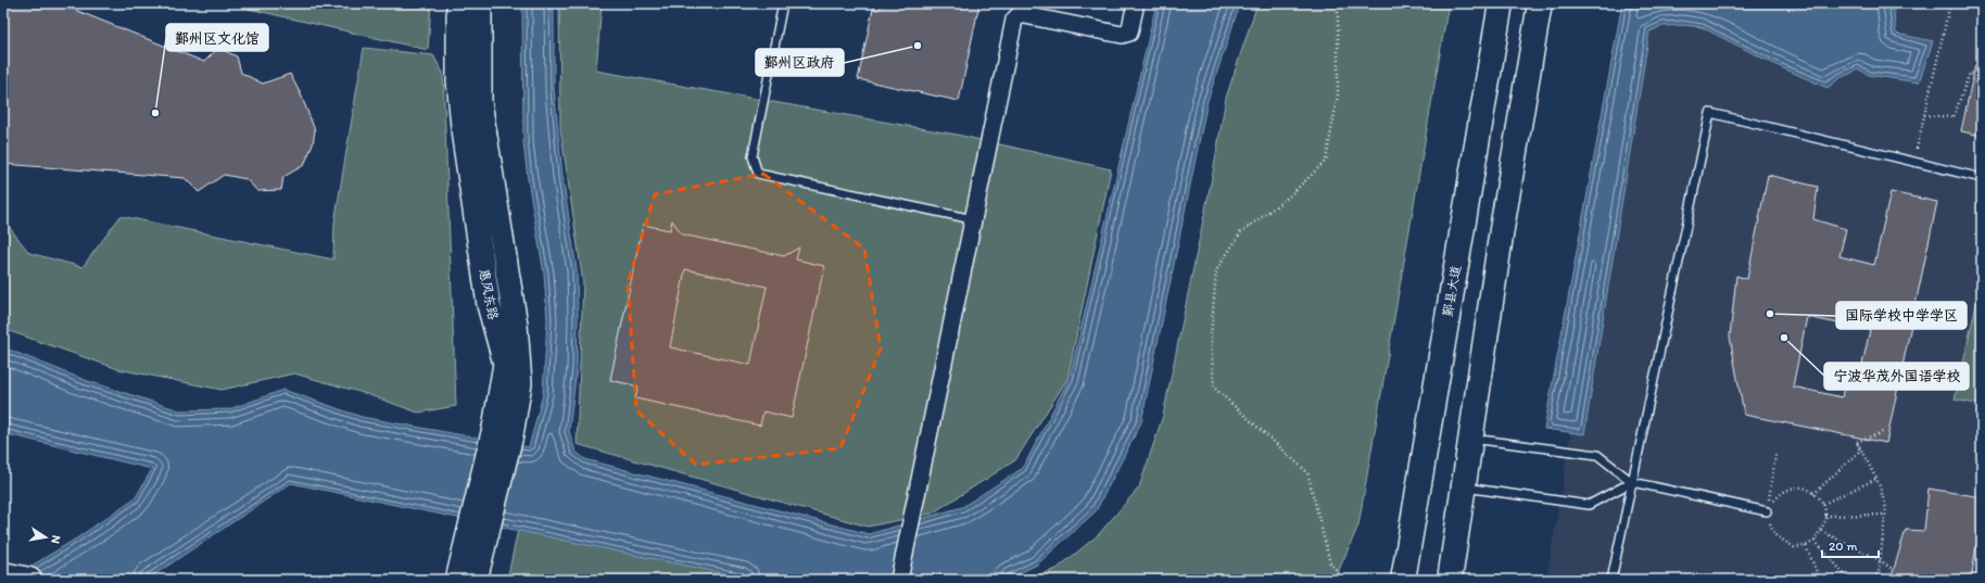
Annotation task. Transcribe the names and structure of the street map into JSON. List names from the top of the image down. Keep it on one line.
{"streets":{"main road":["鄞县大道"],"street":["惠风东路"]},"places":["鄞州区政府","鄞州区文化馆","国际学校中学学区","宁波华茂外国语学校"],"scale_bar":"20 m","north":"right"}
